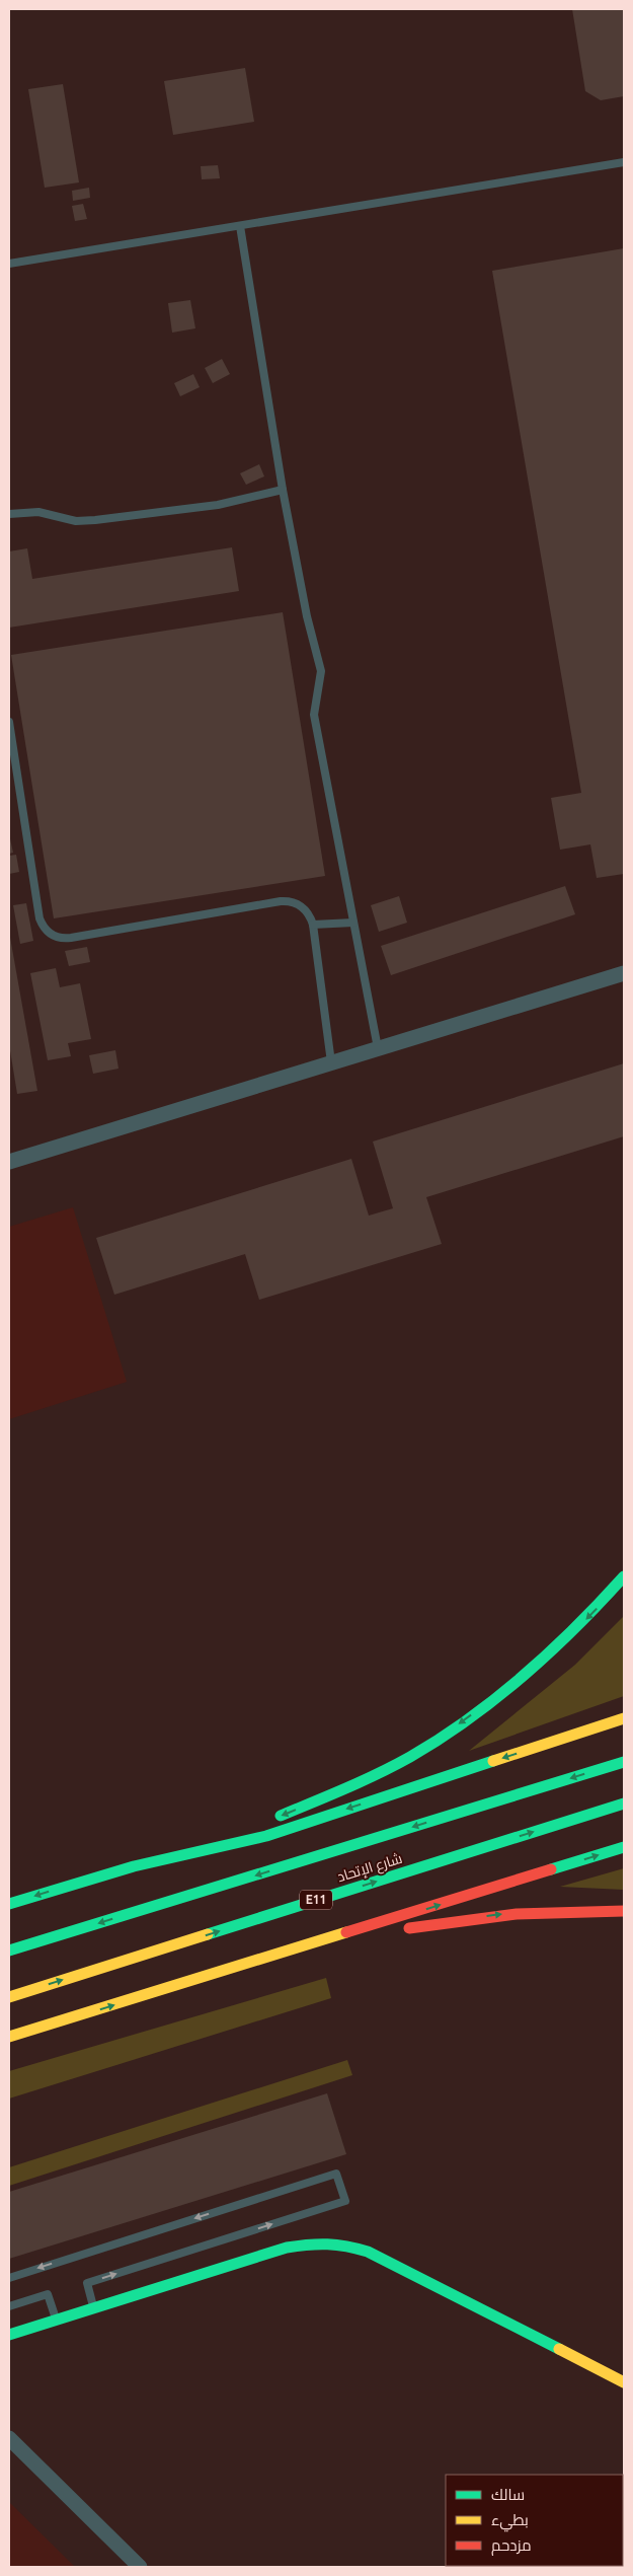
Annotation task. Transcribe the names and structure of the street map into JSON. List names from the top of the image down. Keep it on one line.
{"streets":{"main road":["شارع الإتحاد","E11"]},"legend":["سالك","بطيء","مزدحم"]}
